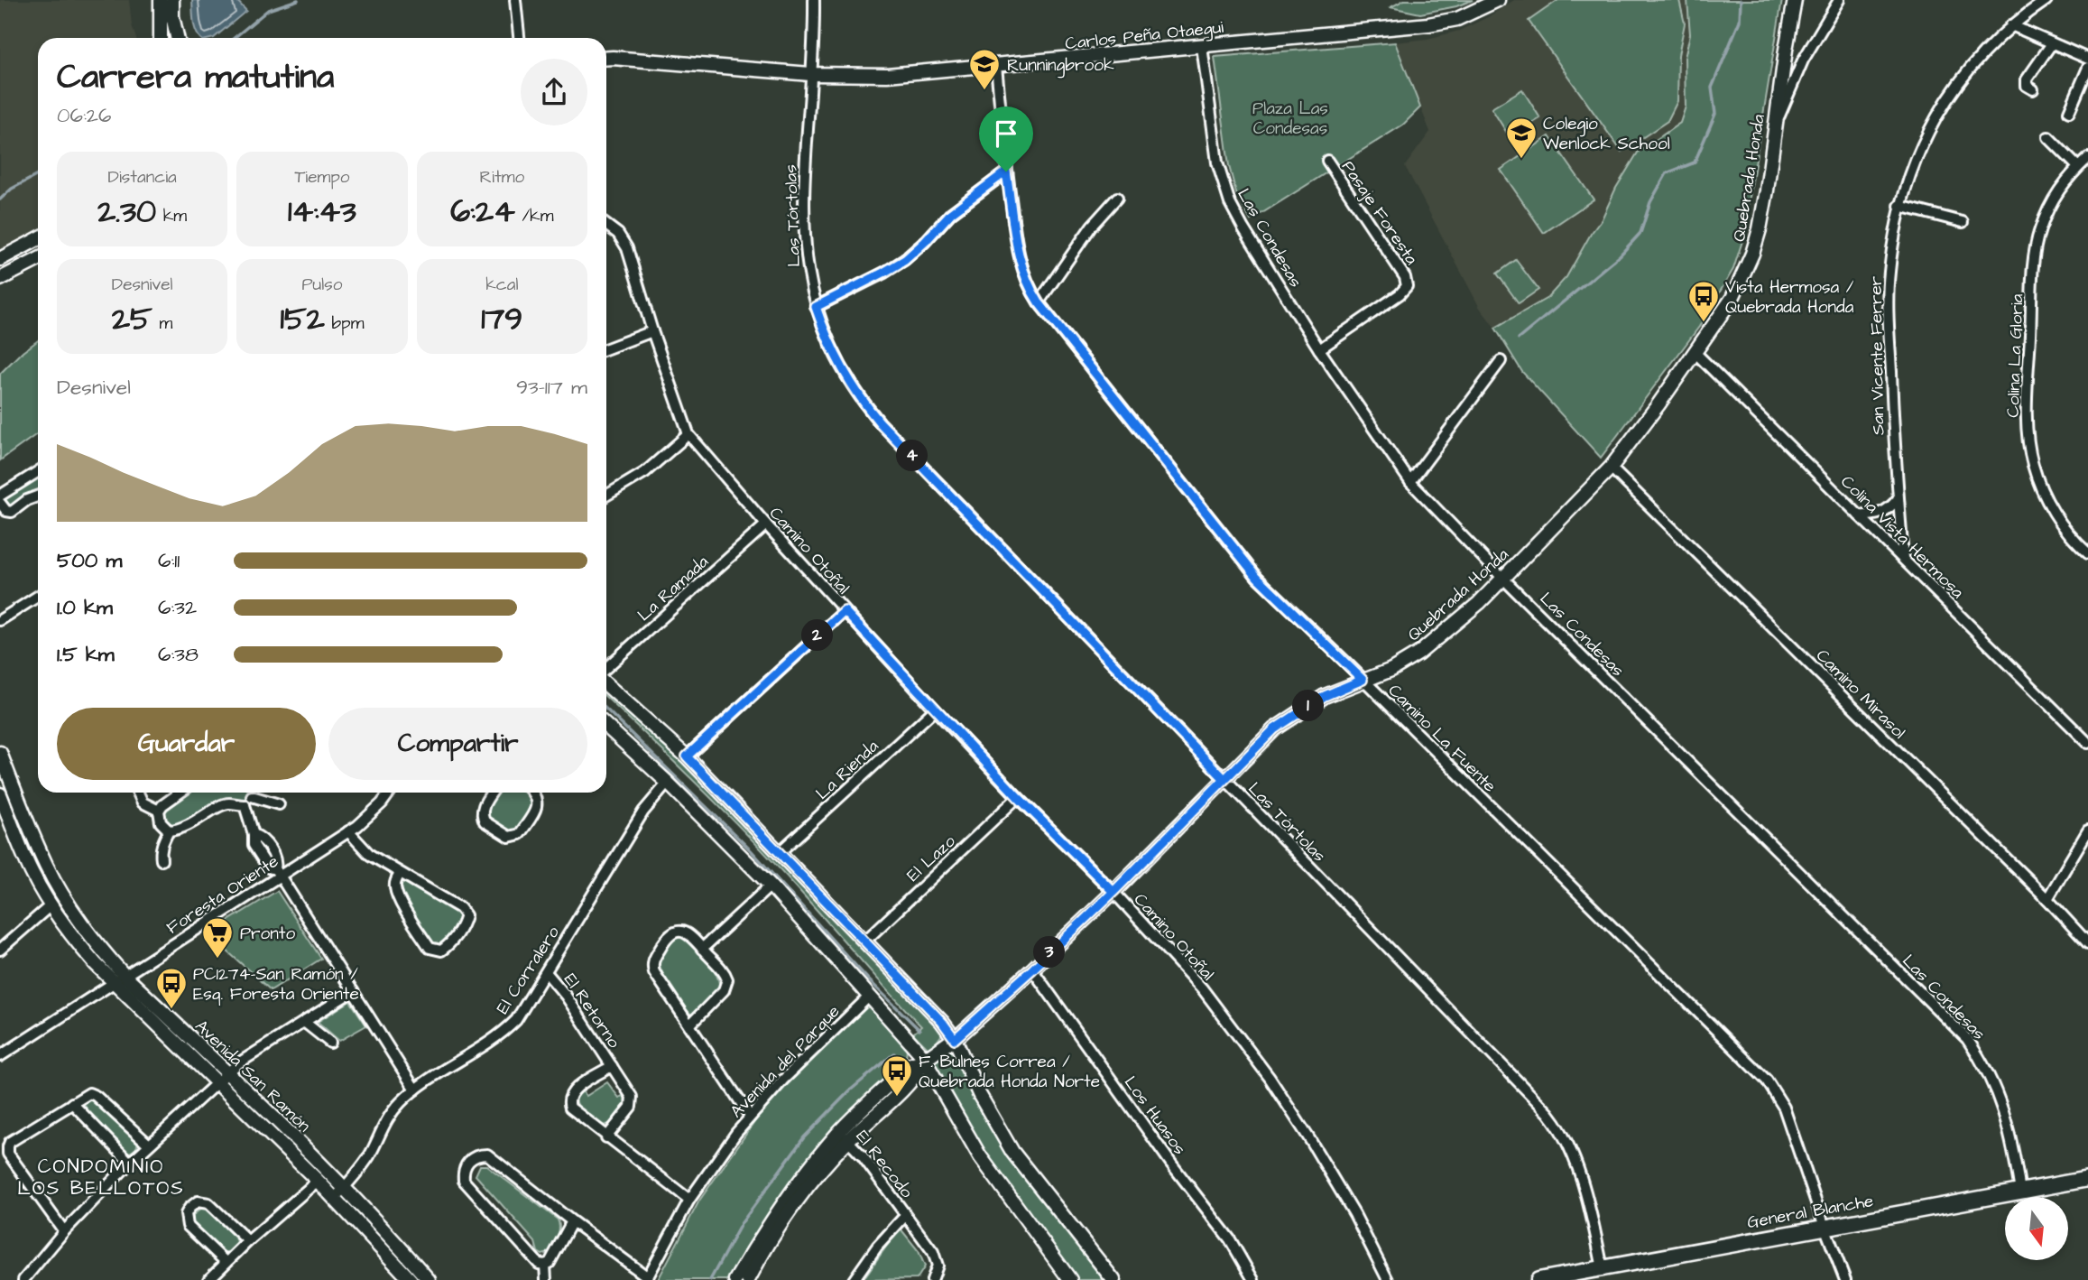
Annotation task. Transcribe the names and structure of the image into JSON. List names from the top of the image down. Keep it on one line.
{"streets":{"main road":["General Blanche"],"street":["Carlos Peña Otaegui","Quebrada Honda","Pasaje Foresta","Las Tórtolas","Las Condesas","San Vicente Ferrer","Colina La Gloria","Colina Vista Hermosa","Camino Otoñal","La Ramada","Camino Mirasol","Camino La Fuente","La Rienda","El Lazo","Foresta Oriente","El Corralero","El Retorno","Avenida del Parque","Avenida San Ramón","Los Huasos","El Recodo"]},"crossings":[["Carlos Peña Otaegui","Las Tórtolas"],["Carlos Peña Otaegui","Las Condesas"],["Carlos Peña Otaegui","Camino La Fuente"],["Quebrada Honda","Las Tórtolas"],["Quebrada Honda","Las Condesas"],["Quebrada Honda","Colina Vista Hermosa"],["Quebrada Honda","Camino Otoñal"],["Quebrada Honda","Camino Mirasol"],["Quebrada Honda","Camino La Fuente"],["Quebrada Honda","Los Huasos"],["Quebrada Honda","El Recodo"],["Pasaje Foresta","Las Condesas"],["Las Tórtolas","General Blanche"],["Las Condesas","General Blanche"],["San Vicente Ferrer","Colina Vista Hermosa"],["Camino Otoñal","La Ramada"],["Camino Otoñal","La Rienda"],["Camino Otoñal","El Lazo"],["Camino La Fuente","General Blanche"],["Foresta Oriente","Avenida San Ramón"],["El Corralero","El Retorno"],["El Corralero","Avenida San Ramón"],["El Retorno","Avenida del Parque"]],"districts":["CONDOMINIO LOS BELLOTOS"],"parks":["Plaza Las Condesas"],"places":{"school or university":["Runningbrook","Colegio Wenlock School"],"bus stop":["Vista Hermosa / Quebrada Honda","PC1274-San Ramón / Esq. Foresta Oriente","F. Bulnes Correa / Quebrada Honda Norte"],"supermarket":["Pronto"]},"north":"bottom","page":{"heading":["Carrera matutina","06:26"],"stats":[["Distancia","2.30 km"],["Tiempo","14:43"],["Ritmo","6:24 /km"],["Desnivel","25 m"],["Pulso","152 bpm"],["kcal","179"]],"chart":["Desnivel","93–117 m"],"pins":["4","2","1","3"],"list":[{"name":"500 m","note":"6:11"},{"name":"1.0 km","note":"6:32"},{"name":"1.5 km","note":"6:38"}],"buttons":["Guardar","Compartir"]}}
